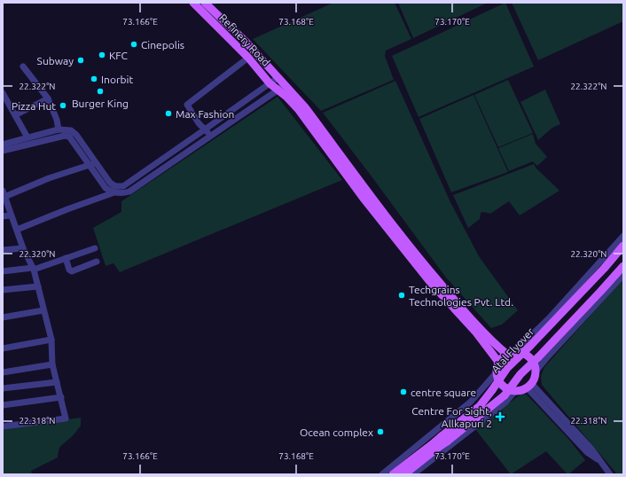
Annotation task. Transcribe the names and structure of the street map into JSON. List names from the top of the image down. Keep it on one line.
{"streets":{"main road":["Refinery Road","Atal Flyover"]},"places":{"other":["Cinepolis","KFC","Subway","Inorbit","Burger King","Pizza Hut","Max Fashion","Techgrains Technologies Pvt. Ltd.","centre square","Ocean complex"],"health":["Centre For Sight, Allkapuri 2"]},"coordinates":["73.166°E","73.168°E","73.170°E","22.322°N","22.320°N","22.318°N"]}
